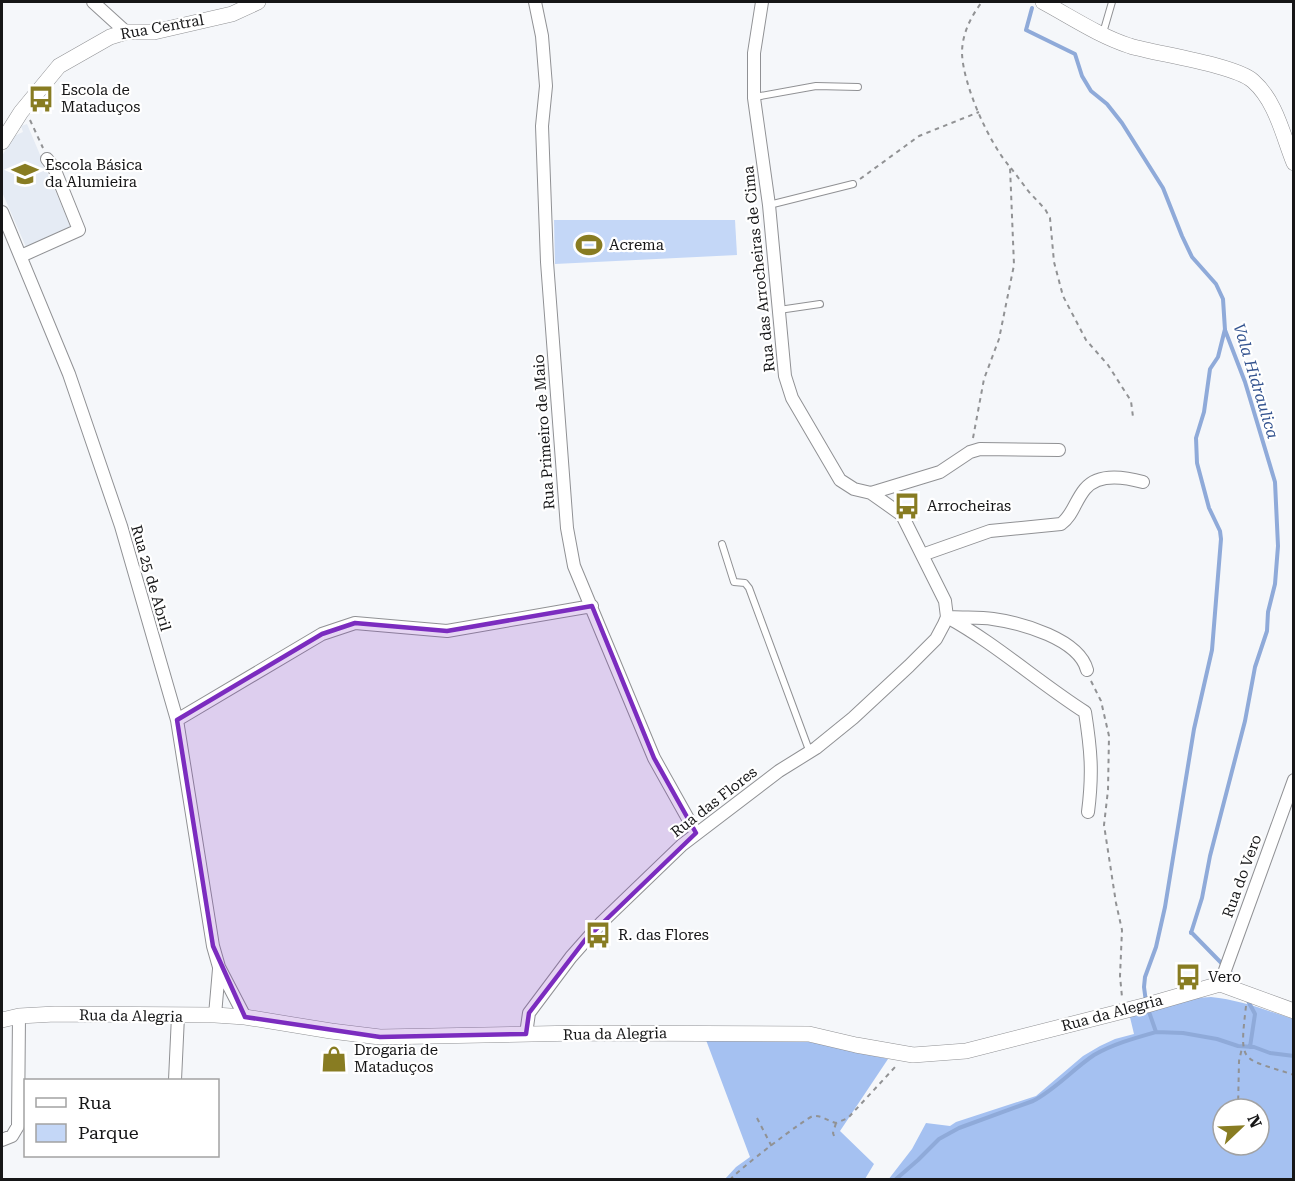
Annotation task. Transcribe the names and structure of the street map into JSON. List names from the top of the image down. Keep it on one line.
{"streets":{"street":["Rua Central","Rua das Arrocheiras de Cima","Rua Primeiro de Maio","Rua 25 de Abril","Rua das Flores","Rua do Vero","Rua da Alegria"]},"crossings":[["Rua das Arrocheiras de Cima","Rua das Flores"],["Rua Primeiro de Maio","Rua das Flores"],["Rua 25 de Abril","Rua da Alegria"],["Rua das Flores","Rua da Alegria"],["Rua do Vero","Rua da Alegria"]],"water":["Vala Hidraulica"],"places":{"bus stop":["Escola de Mataduços","Arrocheiras","R. das Flores","Vero"],"school or university":["Escola Básica da Alumieira"],"sports":["Acrema"],"shop":["Drogaria de Mataduços"]},"legend":["Rua","Parque"],"north":"top right"}
